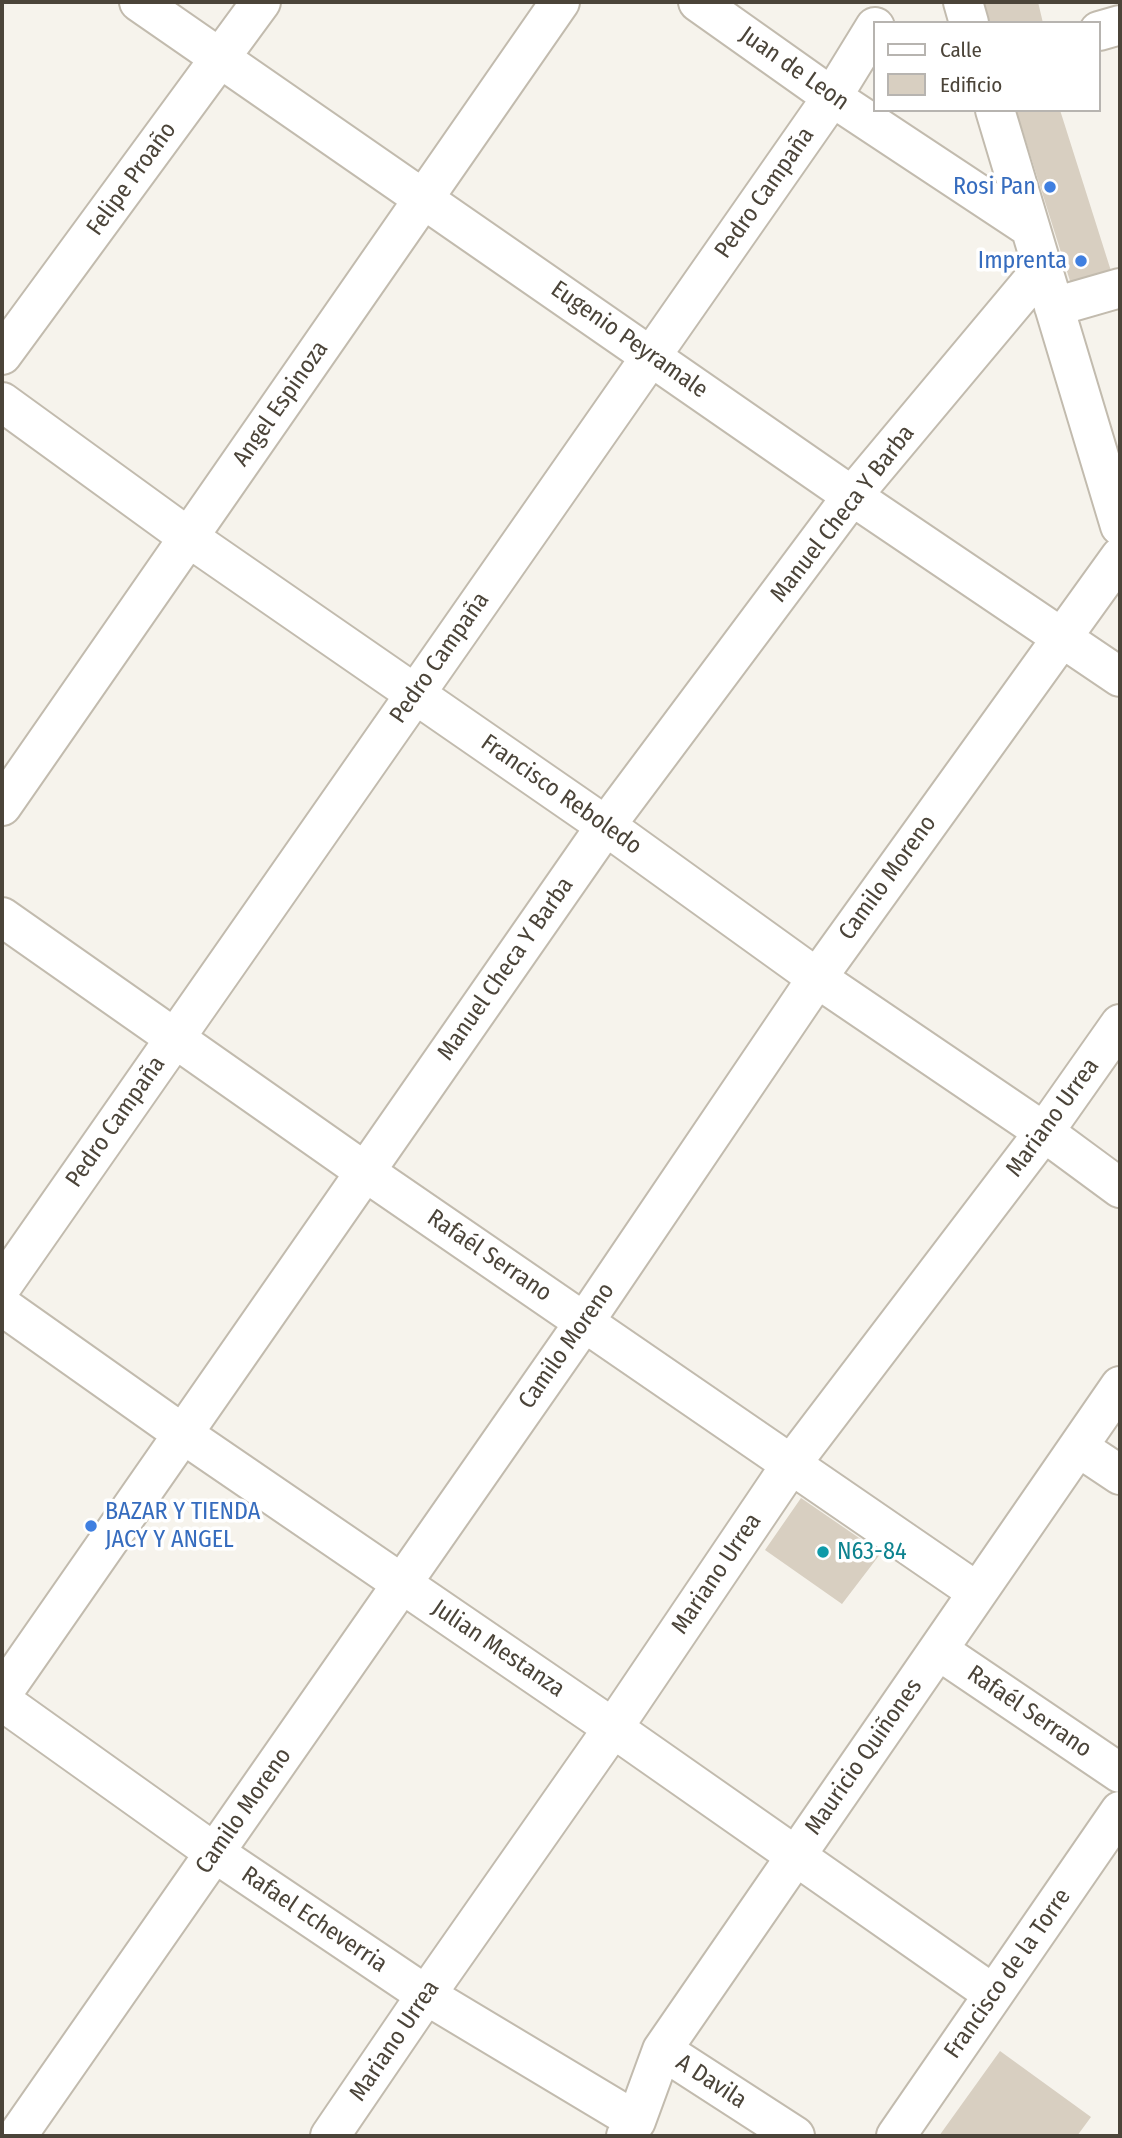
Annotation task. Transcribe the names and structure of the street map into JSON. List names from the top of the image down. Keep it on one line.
{"streets":{"street":["Juan de Leon","Felipe Proaño","Pedro Campaña","Eugenio Peyramale","Angel Espinoza","Manuel Checa Y Barba","Francisco Reboledo","Camilo Moreno","Mariano Urrea","Rafaél Serrano","Julian Mestanza","Mauricio Quiñones","Rafael Echeverria","Francisco de la Torre","A Davila"]},"crossings":[["Juan de Leon","Pedro Campaña"],["Felipe Proaño","Eugenio Peyramale"],["Pedro Campaña","Eugenio Peyramale"],["Pedro Campaña","Francisco Reboledo"],["Pedro Campaña","Rafaél Serrano"],["Eugenio Peyramale","Angel Espinoza"],["Eugenio Peyramale","Manuel Checa Y Barba"],["Eugenio Peyramale","Camilo Moreno"],["Angel Espinoza","Francisco Reboledo"],["Manuel Checa Y Barba","Francisco Reboledo"],["Manuel Checa Y Barba","Rafaél Serrano"],["Manuel Checa Y Barba","Julian Mestanza"],["Francisco Reboledo","Camilo Moreno"],["Francisco Reboledo","Mariano Urrea"],["Camilo Moreno","Rafaél Serrano"],["Camilo Moreno","Julian Mestanza"],["Camilo Moreno","Rafael Echeverria"],["Mariano Urrea","Rafaél Serrano"],["Mariano Urrea","Julian Mestanza"],["Mariano Urrea","Rafael Echeverria"],["Rafaél Serrano","Mauricio Quiñones"],["Julian Mestanza","Mauricio Quiñones"],["Julian Mestanza","Francisco de la Torre"],["Mauricio Quiñones","Rafael Echeverria"],["Mauricio Quiñones","A Davila"]],"places":["Rosi Pan","Imprenta","BAZAR Y TIENDA JACY Y ANGEL","N63-84"],"legend":["Calle","Edificio"]}
